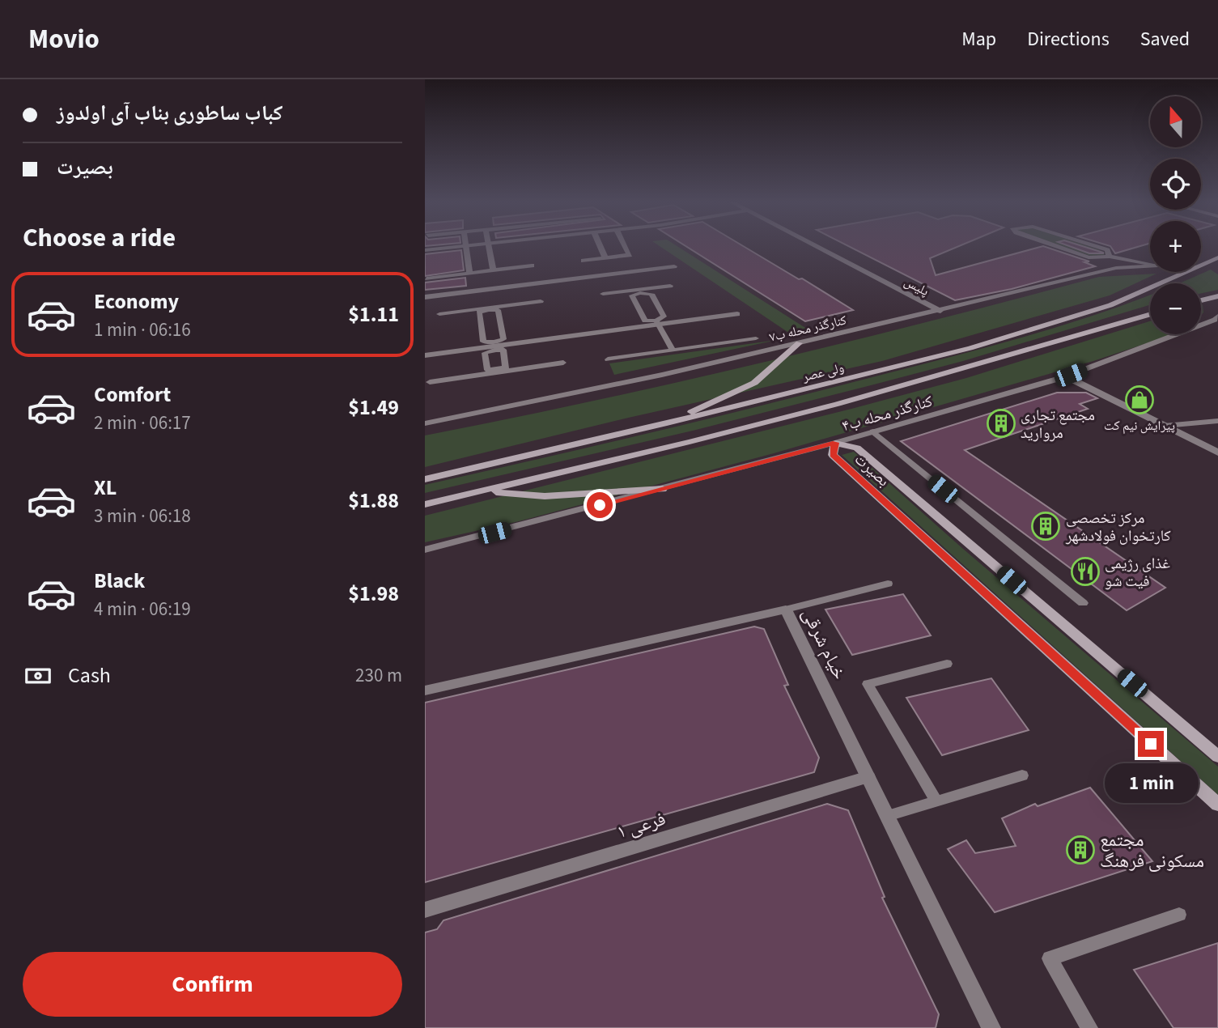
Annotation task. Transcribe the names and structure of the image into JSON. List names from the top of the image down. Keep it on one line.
{"streets":{"main road":["ولی عصر","بصیرت"],"street":["پلیس","کنارگذر محله ب۷","کنارگذر محله ب۴","خیام شرقی","فرعی ۱"]},"crossings":[["پلیس","کنارگذر محله ب۷"],["کنارگذر محله ب۴","بصیرت"],["خیام شرقی","فرعی ۱"]],"places":{"shop":["پیرایش نیم کت"],"building":["مجتمع تجاری مروارید","مرکز تخصصی کارتخوان فولادشهر","مجتمع مسکونی فرهنگ"],"restaurant":["غذای رژیمی فیت شو"]},"north":"top","page":{"header":"Movio","nav":["Map","Directions","Saved"],"banner":["کباب ساطوری بناب آی اولدوز","بصیرت"],"map_buttons":["+","−"],"heading":"Choose a ride","list":[{"name":"Economy","note":"1 min · 06:16","value":"$1.11"},{"name":"Comfort","note":"2 min · 06:17","value":"$1.49"},{"name":"XL","note":"3 min · 06:18","value":"$1.88"},{"name":"Black","note":"4 min · 06:19","value":"$1.98"}],"pay":["Cash","230 m"],"bubble":"1 min","buttons":"Confirm"}}
